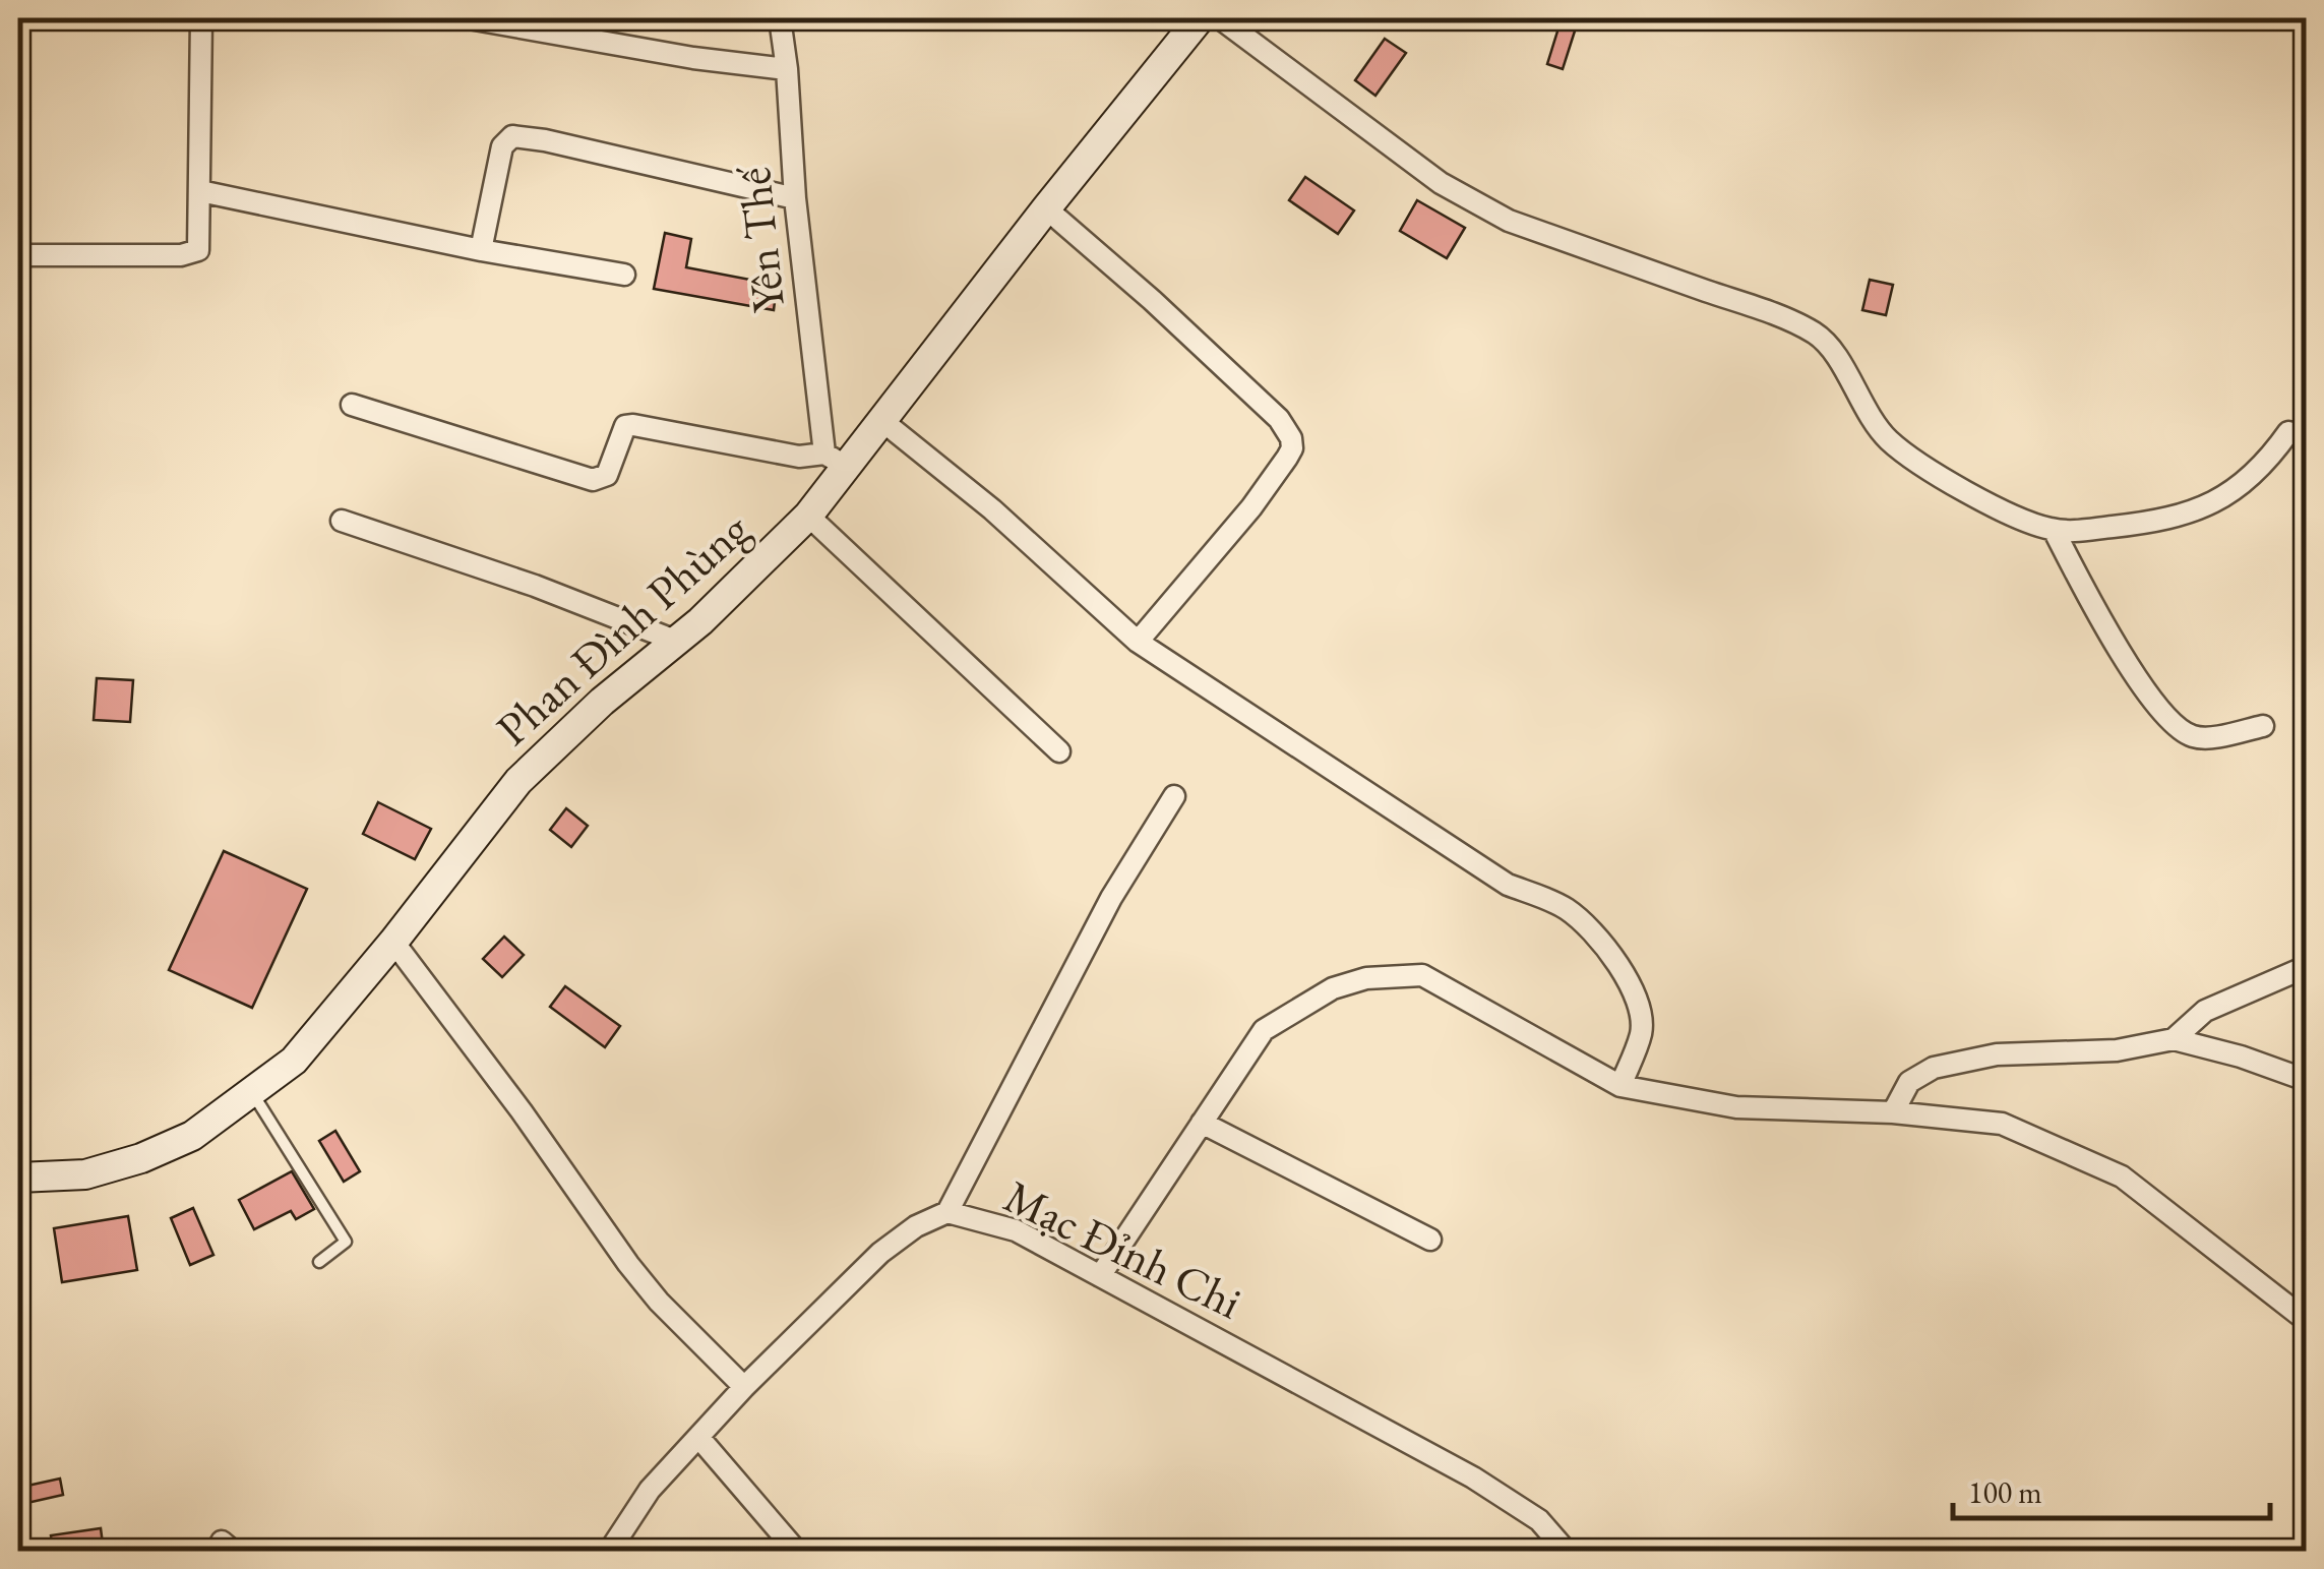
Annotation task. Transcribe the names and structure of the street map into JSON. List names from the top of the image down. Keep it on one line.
{"streets":{"street":["Yên Thế","Phan Đình Phùng","Mạc Đỉnh Chi"]},"crossings":[["Yên Thế","Phan Đình Phùng"]],"scale_bar":"100 m"}
